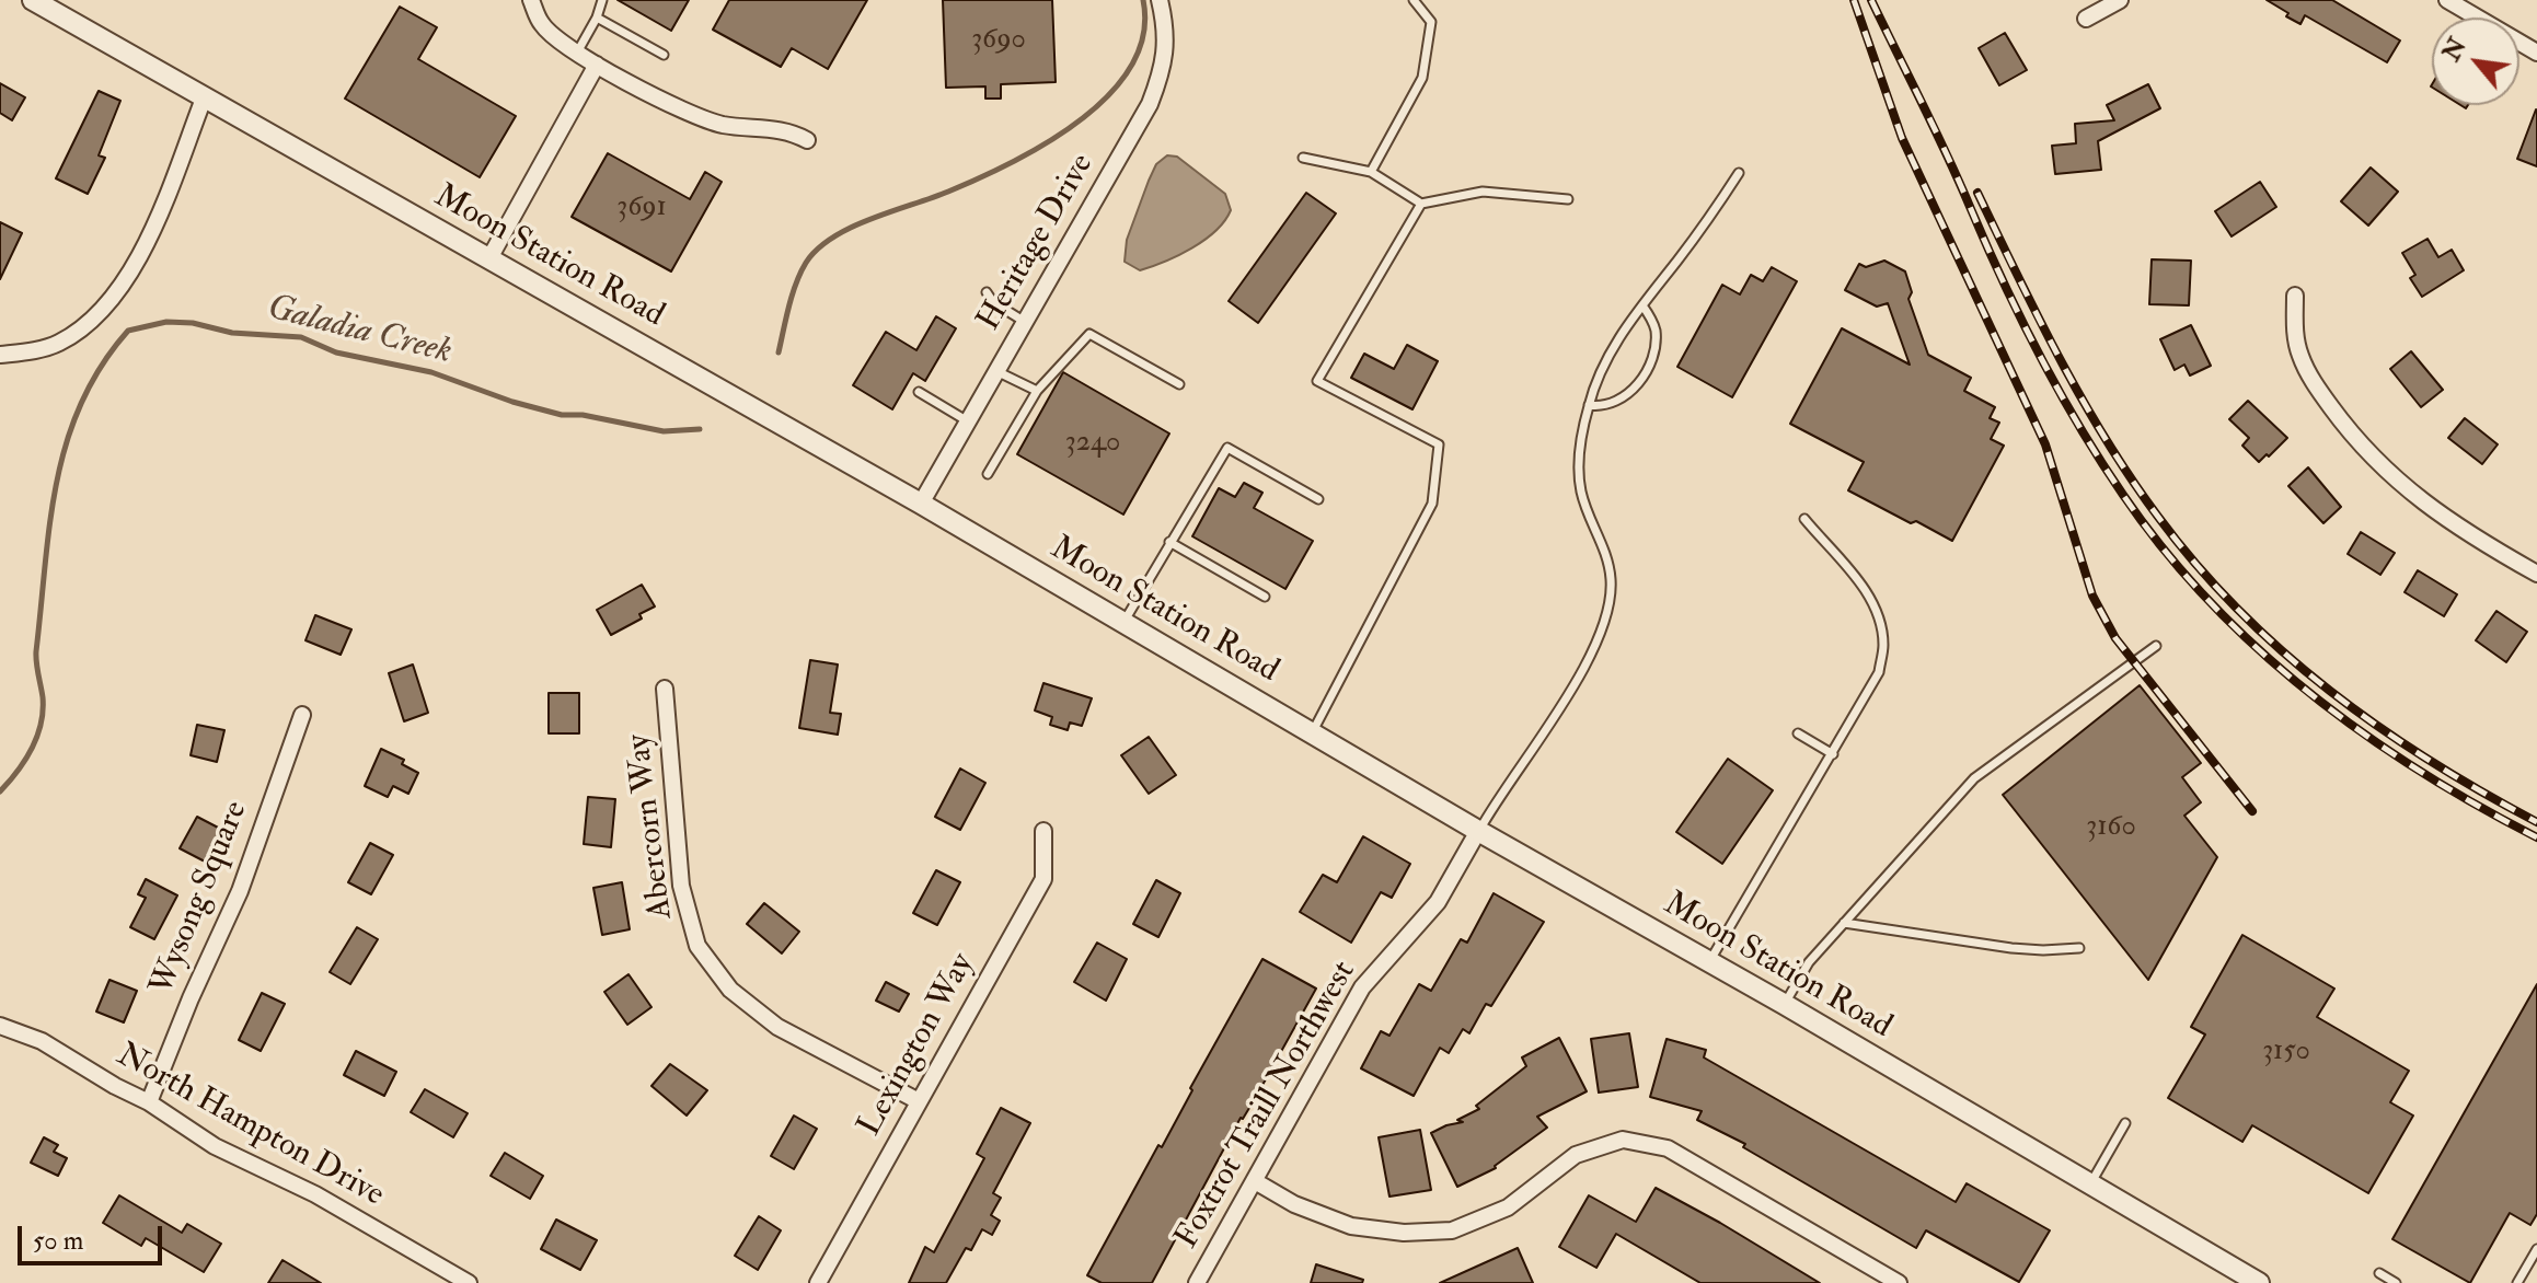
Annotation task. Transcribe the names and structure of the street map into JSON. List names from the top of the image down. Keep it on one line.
{"streets":{"street":["Heritage Drive","Moon Station Road","Abercorn Way","Wysong Square","Lexington Way","Foxtrot Traill Northwest","North Hampton Drive"]},"crossings":[["Heritage Drive","Moon Station Road"],["Moon Station Road","Foxtrot Traill Northwest"],["Abercorn Way","Lexington Way"],["Wysong Square","North Hampton Drive"]],"water":["Galadia Creek"],"house_numbers":["3690","3691","3240","3160","3150"],"scale_bar":"50 m","north":"top left"}
